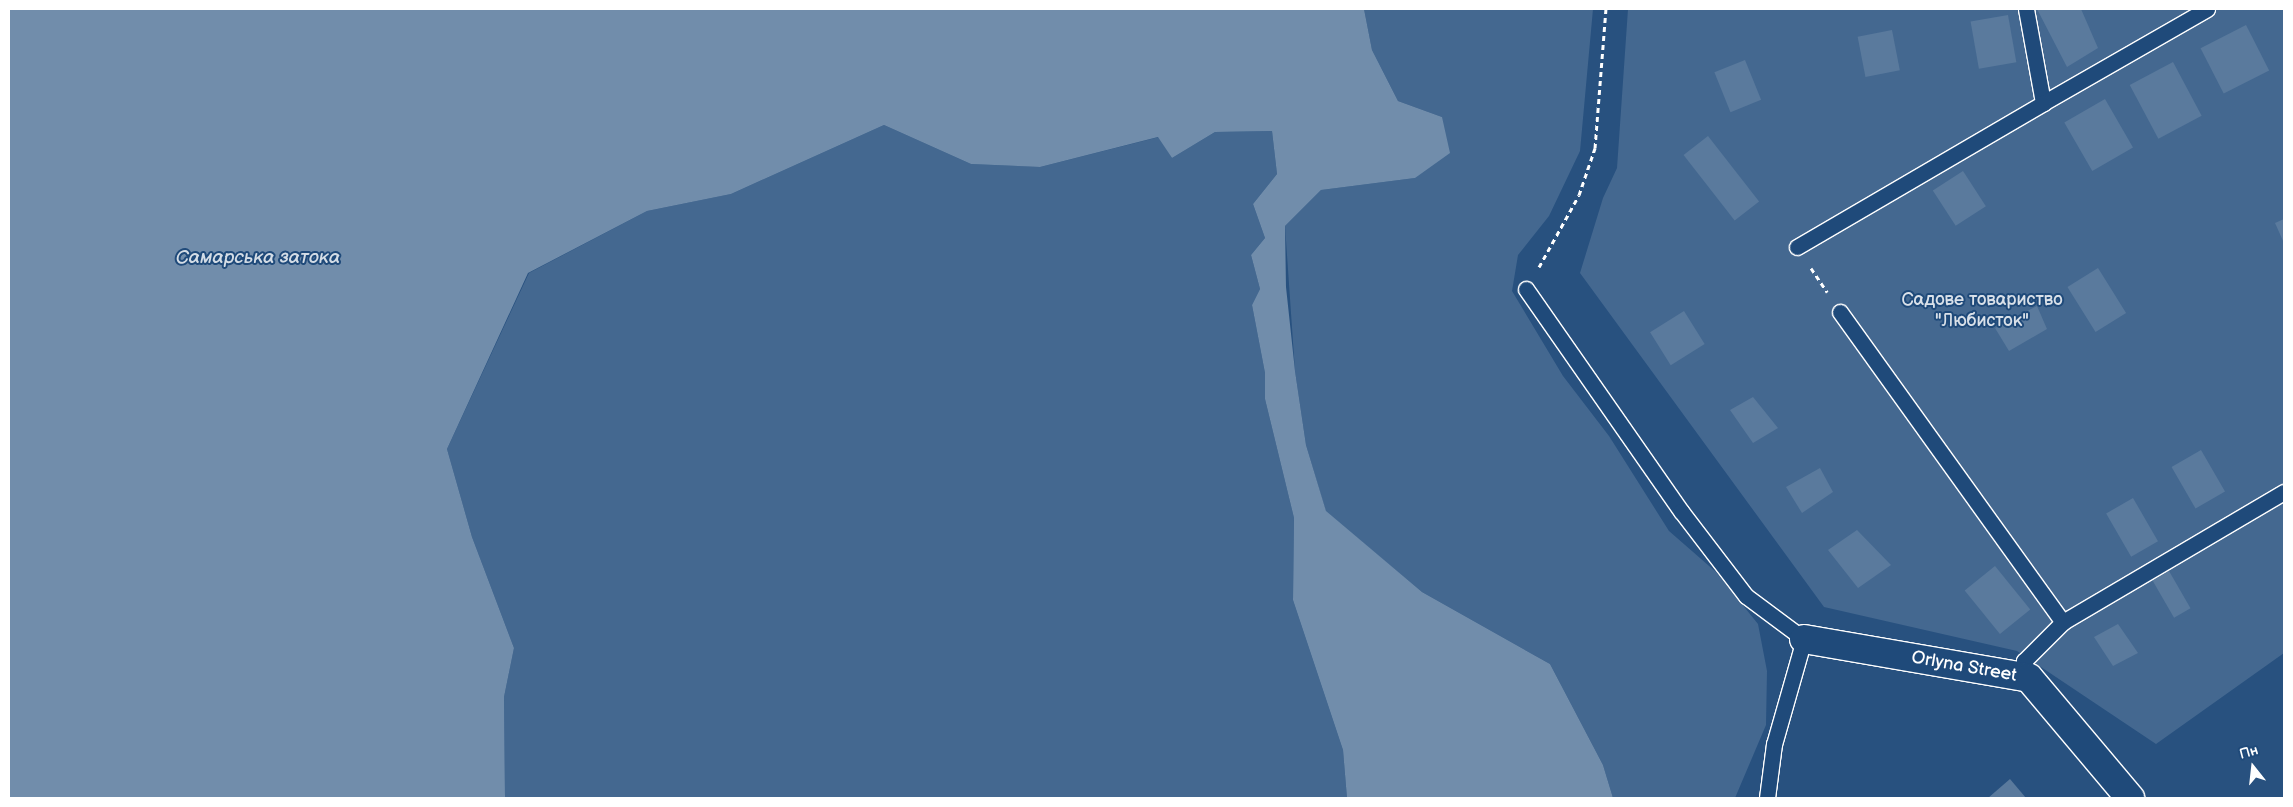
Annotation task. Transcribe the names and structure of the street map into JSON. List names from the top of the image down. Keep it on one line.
{"streets":{"street":["Orlyna Street"]},"water":["Самарська затока"],"parks":["Садове товариство \"Любисток\""],"north":"top"}
